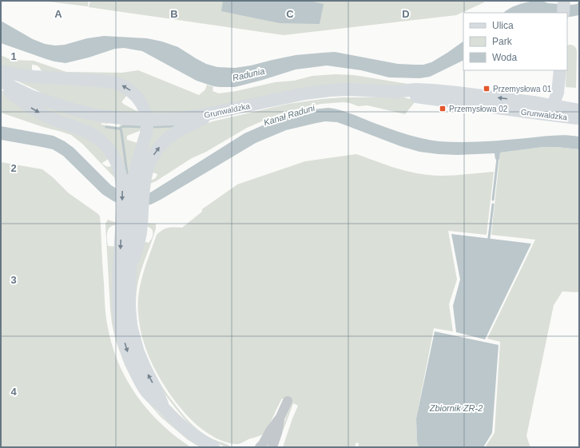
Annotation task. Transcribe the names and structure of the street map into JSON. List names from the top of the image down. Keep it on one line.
{"streets":{"main road":["Grunwaldzka"]},"water":["Radunia","Kanał Raduni","Zbiornik ZR-2"],"places":{"transit":["Przemysłowa 01","Przemysłowa 02"]},"legend":["Ulica","Park","Woda"],"grid":{"columns":["A","B","C","D"],"rows":["1","2","3","4"]}}
